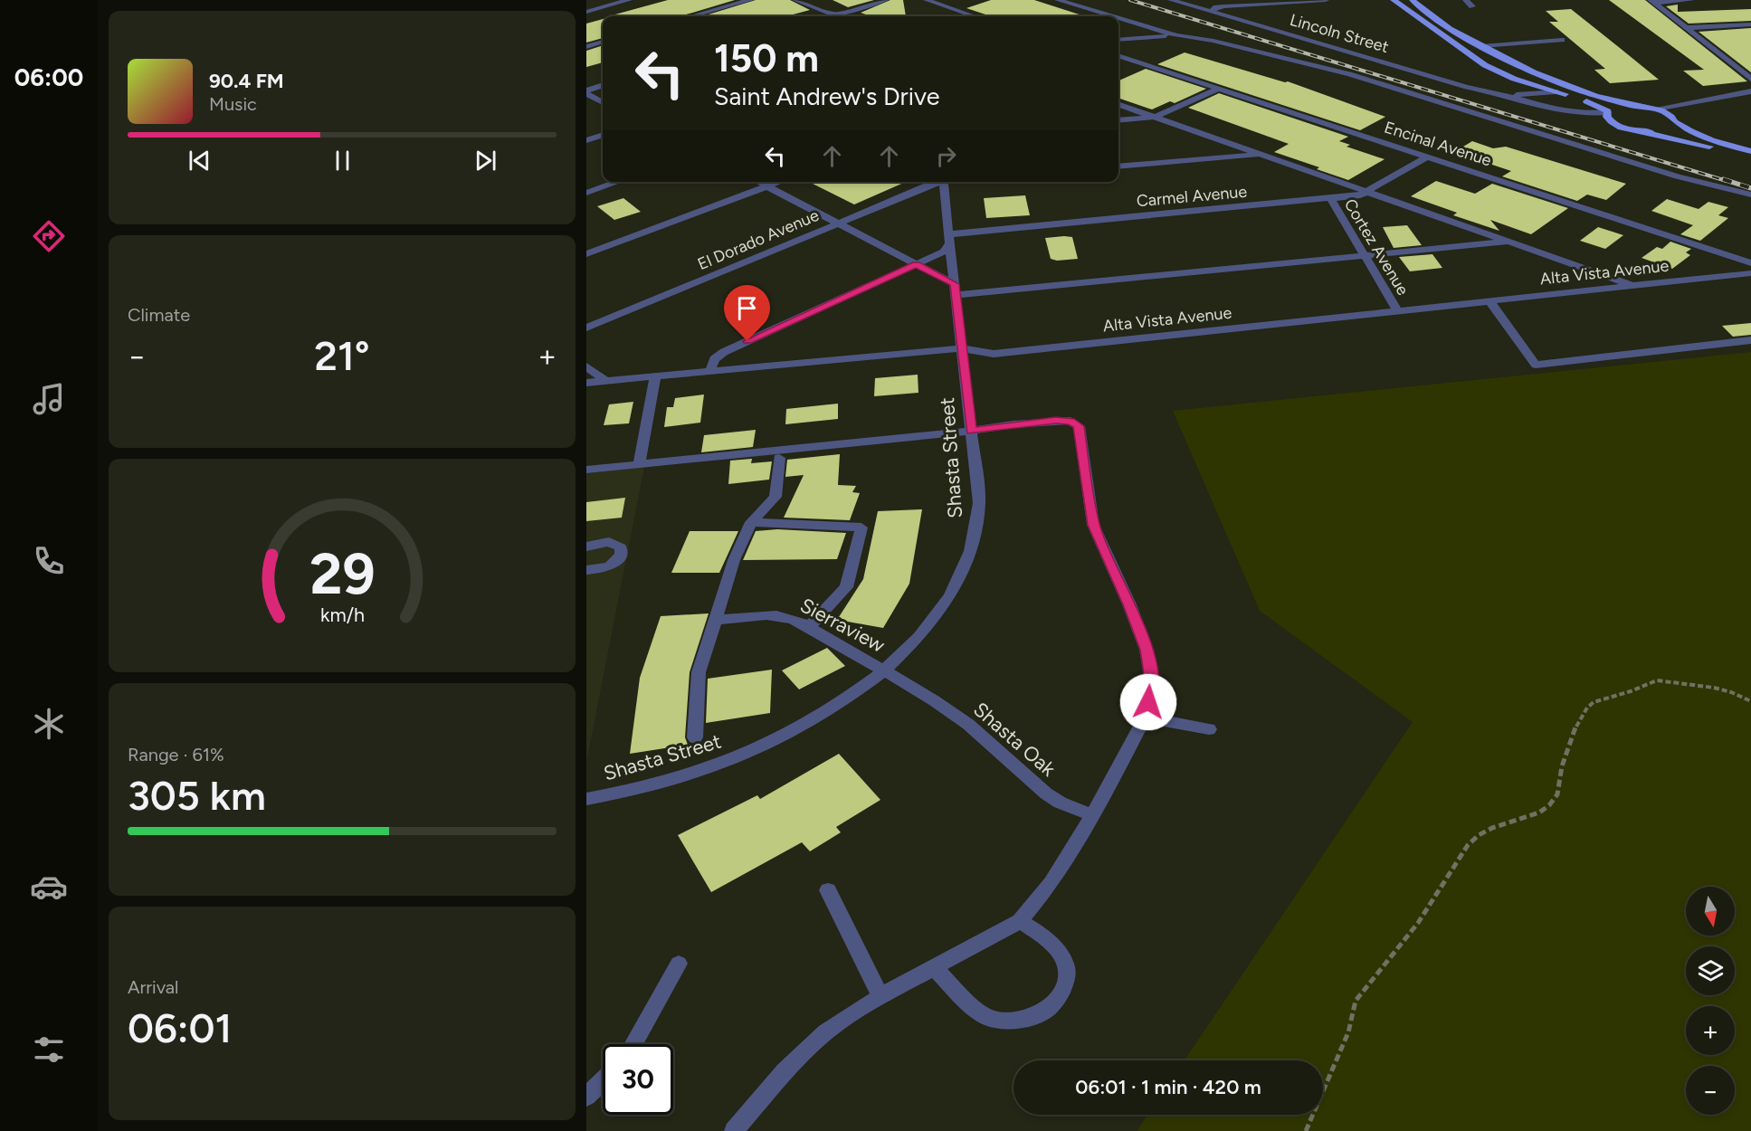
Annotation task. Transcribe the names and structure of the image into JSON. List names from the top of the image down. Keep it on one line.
{"streets":{"street":["Lincoln Street","Encinal Avenue","Carmel Avenue","El Dorado Avenue","Cortez Avenue","Alta Vista Avenue","Shasta Street","Sierraview","Shasta Oak"]},"crossings":[["Encinal Avenue","Carmel Avenue"],["Carmel Avenue","Cortez Avenue"],["Carmel Avenue","Shasta Street"],["Cortez Avenue","Alta Vista Avenue"],["Alta Vista Avenue","Shasta Street"],["Shasta Street","Sierraview"],["Shasta Street","Shasta Oak"],["Sierraview","Shasta Oak"]],"north":"bottom","page":{"tabs":"06:00","turn":["150 m","Saint Andrew's Drive"],"song":["90.4 FM","Music"],"tile":["Climate",["Range · 61%","305 km"],["Arrival","06:01"]],"heat":["−","21°","+"],"map_buttons":["+","−"],"limit":"30","trip":"06:01 · 1 min · 420 m","gauge":["29","km/h"]}}
